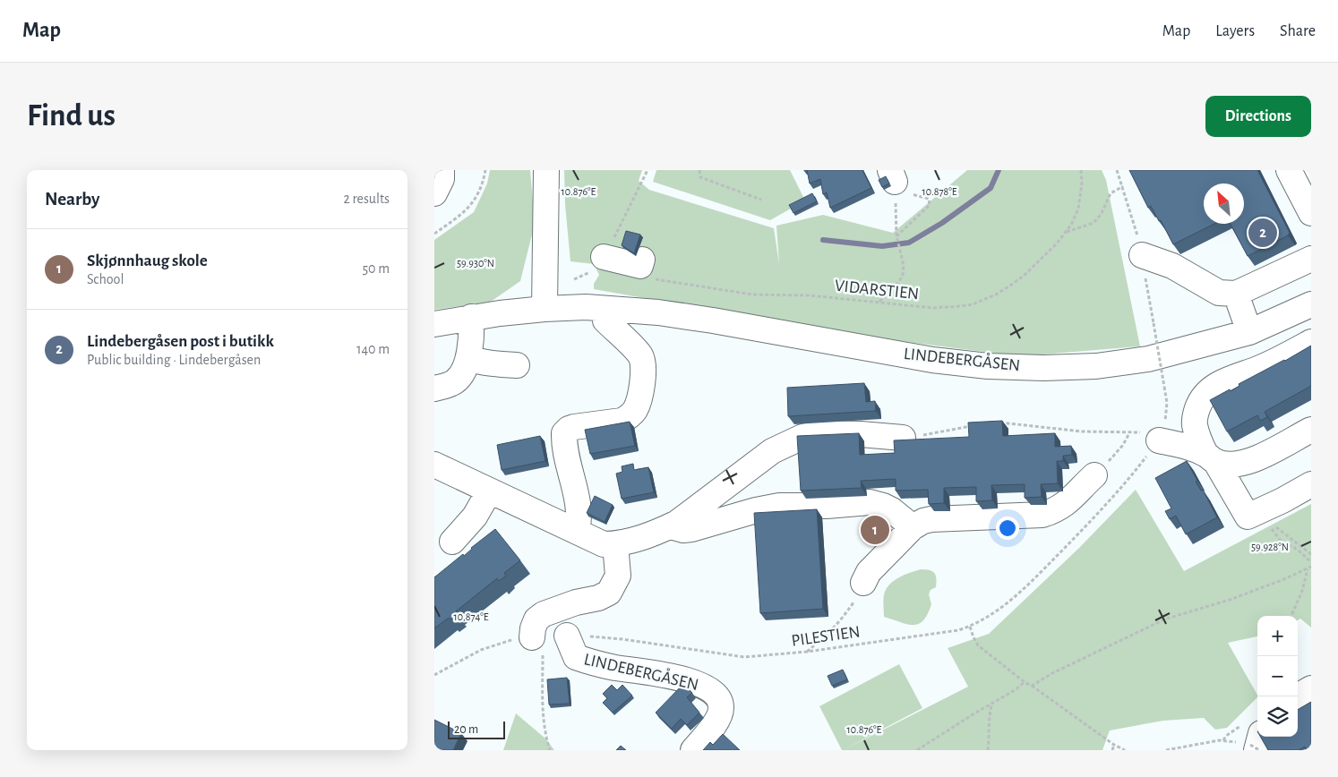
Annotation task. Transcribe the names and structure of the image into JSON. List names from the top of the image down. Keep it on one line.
{"streets":{"street":["LINDEBERGÅSEN"],"path":["VIDARSTIEN","PILESTIEN"]},"crossings":[["LINDEBERGÅSEN","PILESTIEN"]],"scale_bar":"20 m","north":"top left","page":{"header":"Map","nav":["Map","Layers","Share"],"buttons":"Directions","title":"Find us","heading":["Nearby","2 results"],"pins":["2","1"],"list":[{"mark":"1","name":"Skjønnhaug skole","note":"School","value":"50 m"},{"mark":"2","name":"Lindebergåsen post i butikk","note":"Public building · Lindebergåsen","value":"140 m"}],"map_buttons":["+","−"],"scale":"20 m"},"coordinates":["10.876°E","10.878°E","59.930°N","59.928°N","10.874°E"]}
